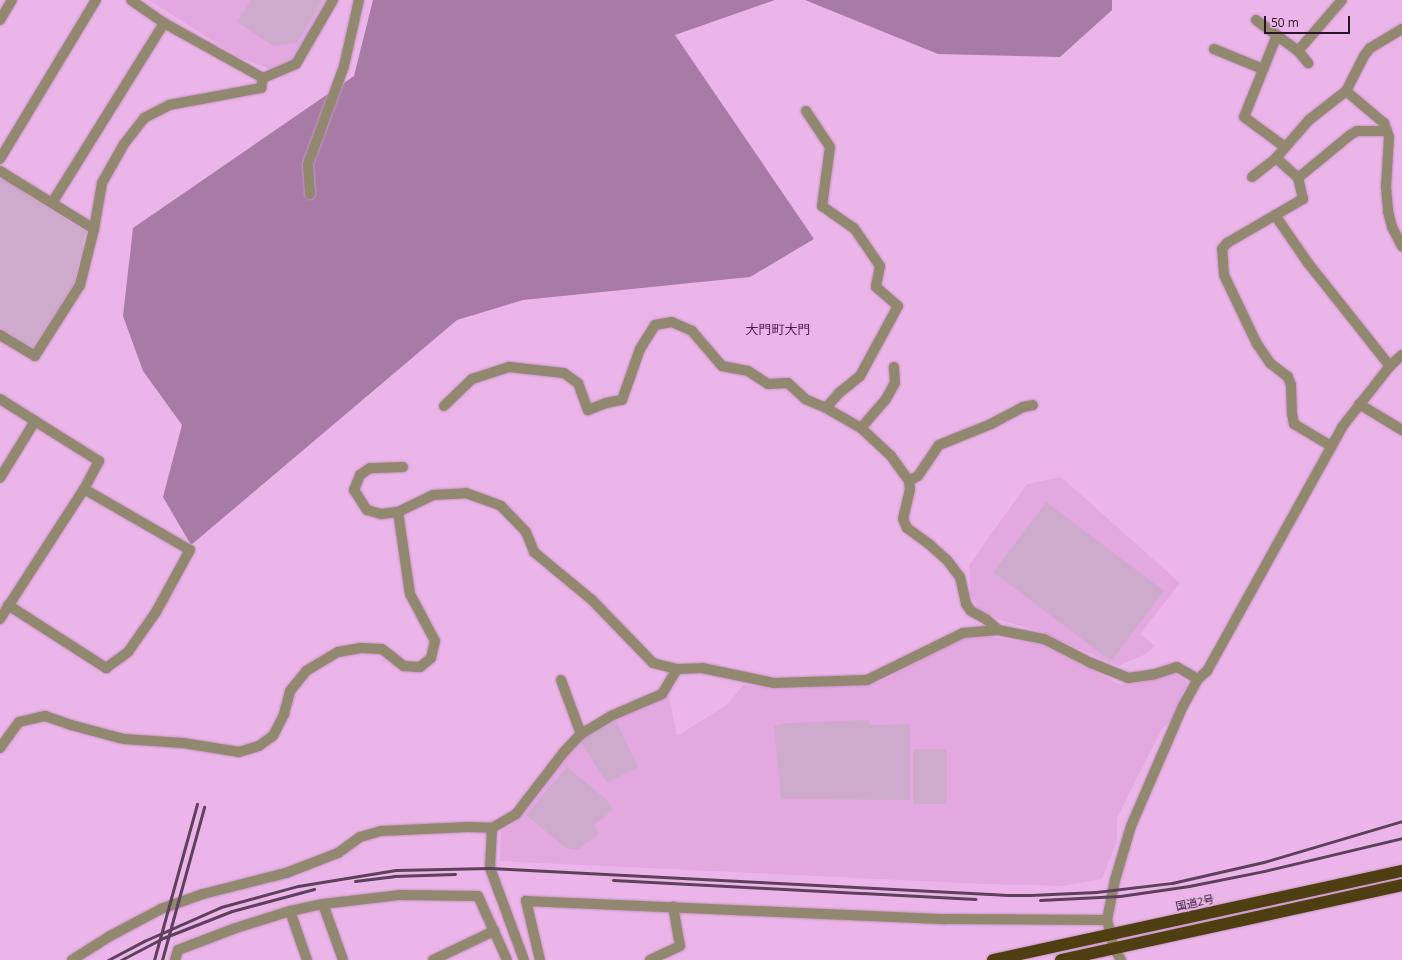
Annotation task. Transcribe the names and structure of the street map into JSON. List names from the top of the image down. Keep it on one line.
{"streets":{"highway":["国道2号"]},"districts":["大門町大門"],"scale_bar":"50 m"}
